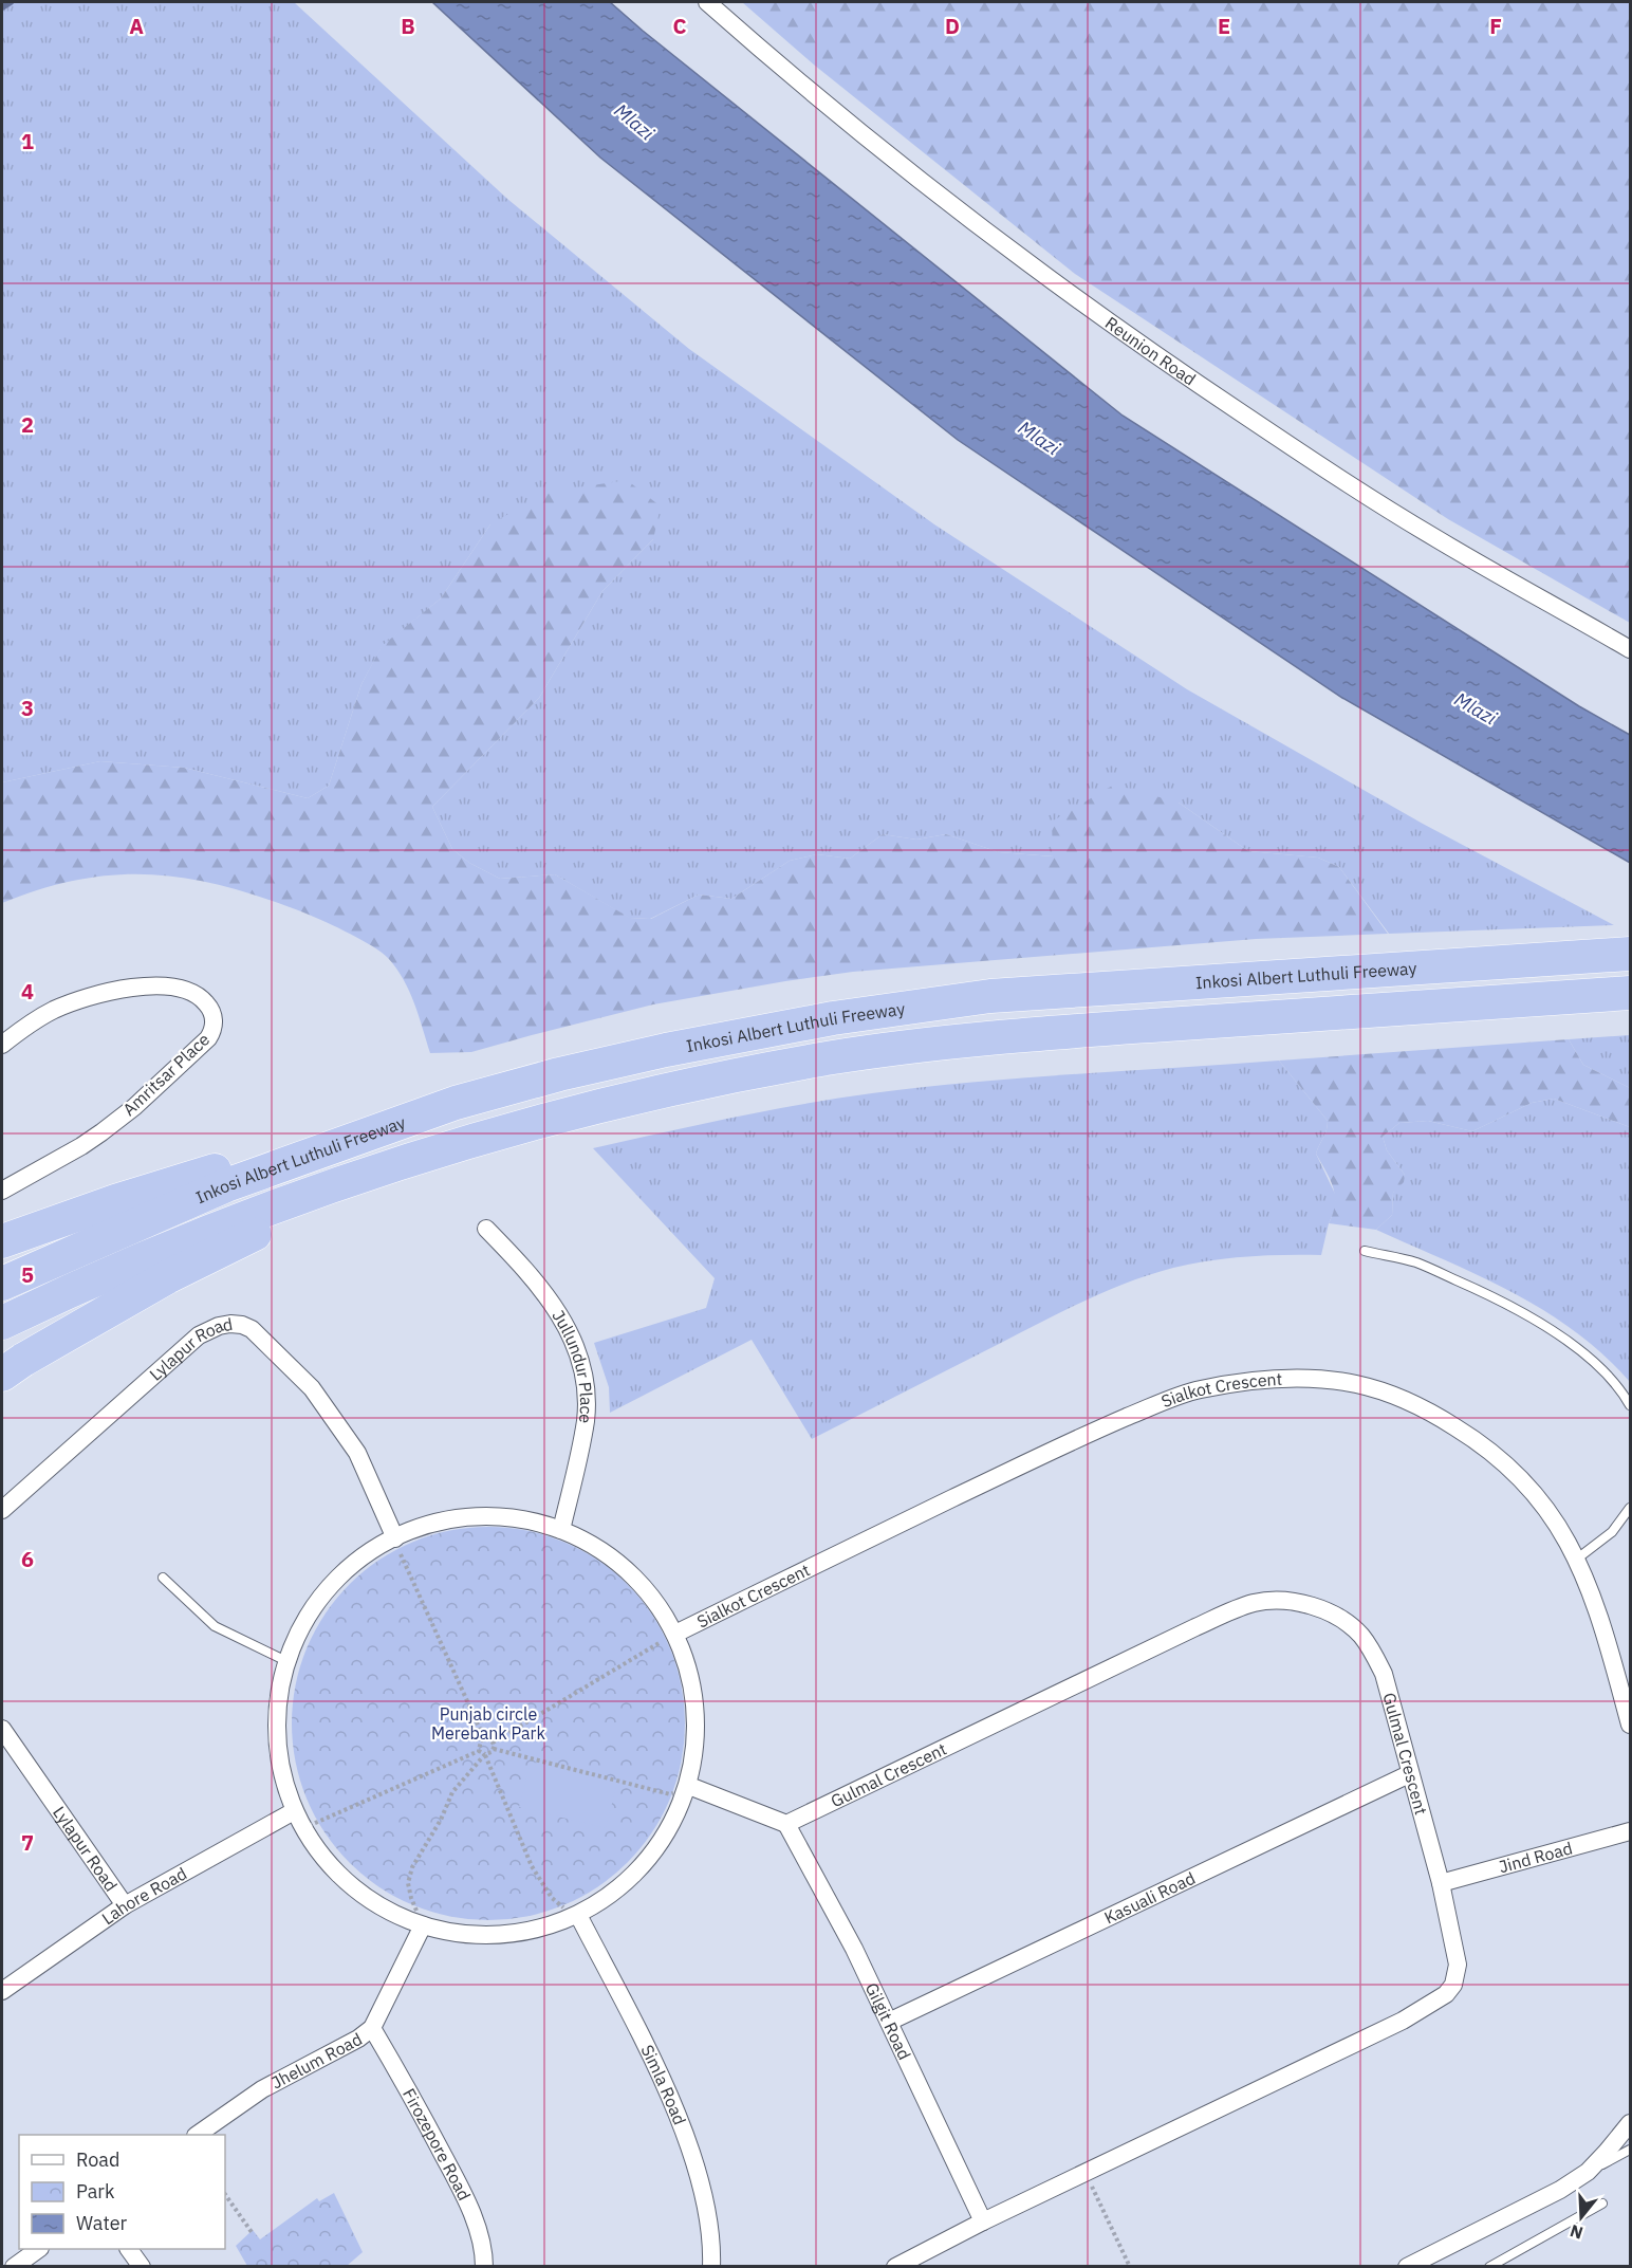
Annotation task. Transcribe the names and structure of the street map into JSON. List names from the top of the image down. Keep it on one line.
{"streets":{"highway":["Inkosi Albert Luthuli Freeway"],"street":["Reunion Road","Amritsar Place","Lylapur Road","Jullundur Place","Sialkot Crescent","Gulmal Crescent","Jind Road","Lahore Road","Kasuali Road","Gilgit Road","Jhelum Road","Simla Road","Firozepore Road"]},"crossings":[["Lylapur Road","Lahore Road"],["Gulmal Crescent","Jind Road"],["Gulmal Crescent","Kasuali Road"],["Gulmal Crescent","Gilgit Road"],["Kasuali Road","Gilgit Road"],["Jhelum Road","Firozepore Road"]],"water":["Mlazi"],"parks":["Punjab circle Merebank Park"],"legend":["Road","Park","Water"],"north":"bottom","grid":{"columns":["A","B","C","D","E","F"],"rows":["1","2","3","4","5","6","7"]}}
